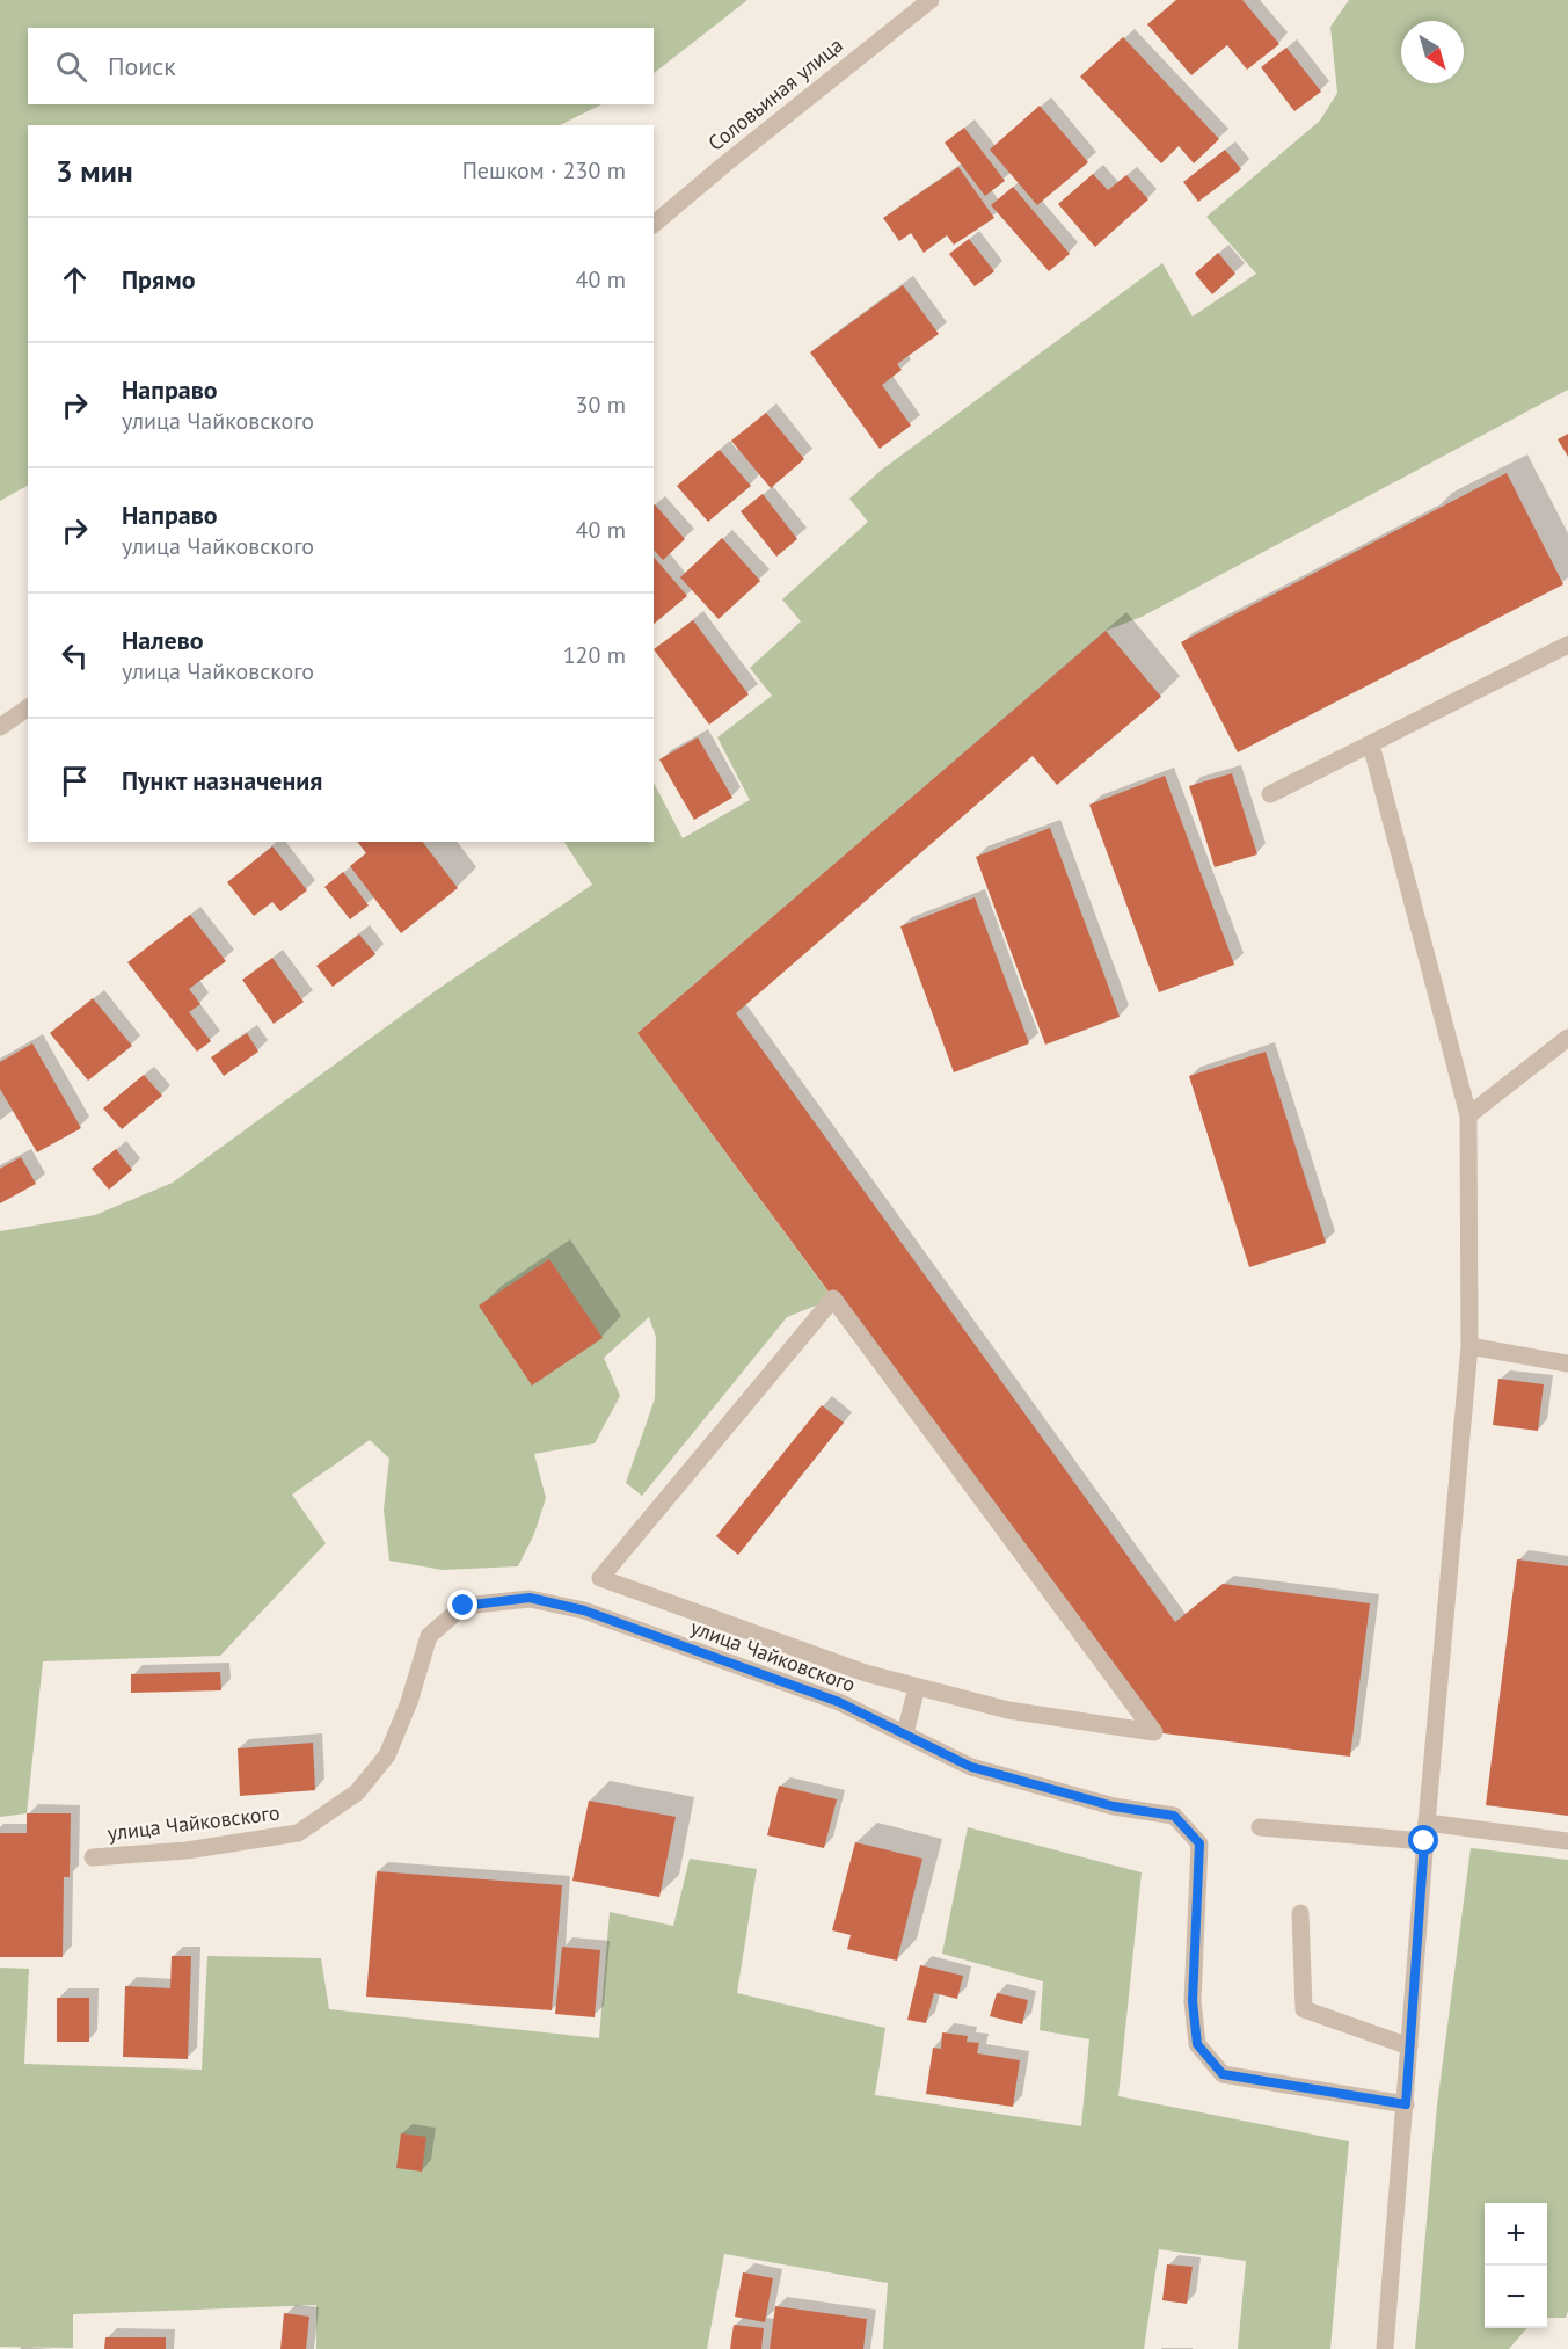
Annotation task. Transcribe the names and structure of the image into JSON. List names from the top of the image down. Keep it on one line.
{"streets":{"street":["Соловьиная улица","улица Чайковского"]},"north":"bottom right","page":{"search":"Поиск","heading":["3 мин","Пешком · 230 m"],"list":[["Прямо","40 m"],["Направо","улица Чайковского","30 m"],["Направо","улица Чайковского","40 m"],["Налево","улица Чайковского","120 m"],"Пункт назначения"],"map_buttons":["+","−"]}}
